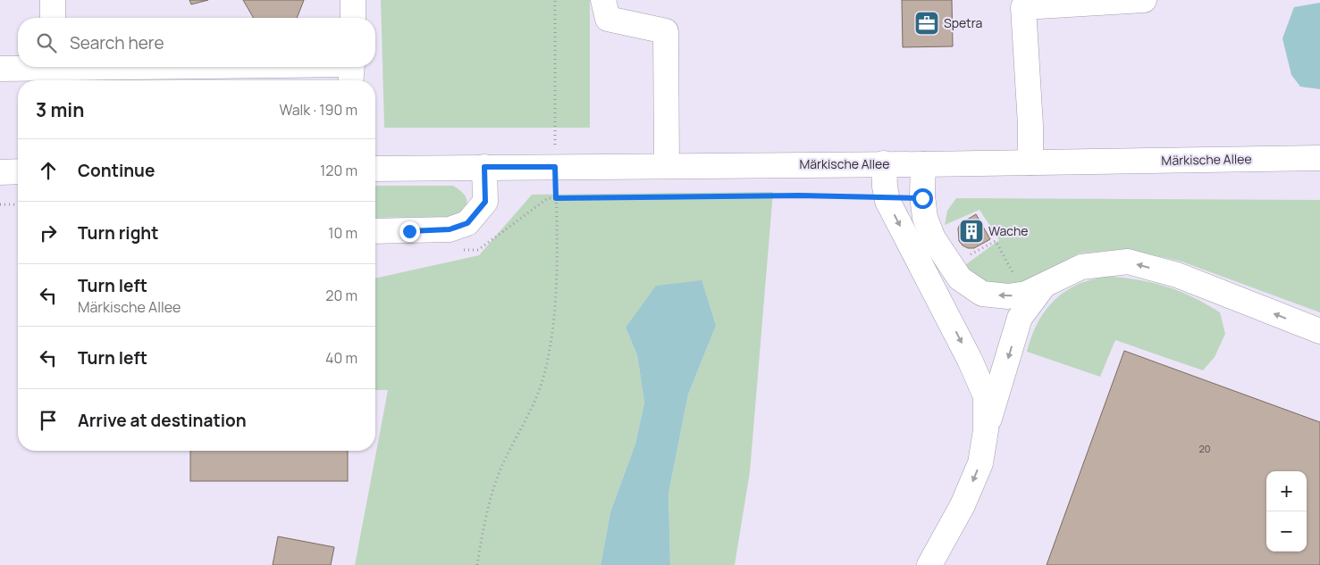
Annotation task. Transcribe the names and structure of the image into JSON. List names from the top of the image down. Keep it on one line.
{"streets":{"street":["Märkische Allee"]},"places":{"office":["Spetra"],"building":["Wache"]},"house_numbers":["20"],"page":{"search":"Search here","heading":["3 min","Walk · 190 m"],"list":[["Continue","120 m"],["Turn right","10 m"],["Turn left","Märkische Allee","20 m"],["Turn left","40 m"],"Arrive at destination"],"map_buttons":["+","−"]}}
